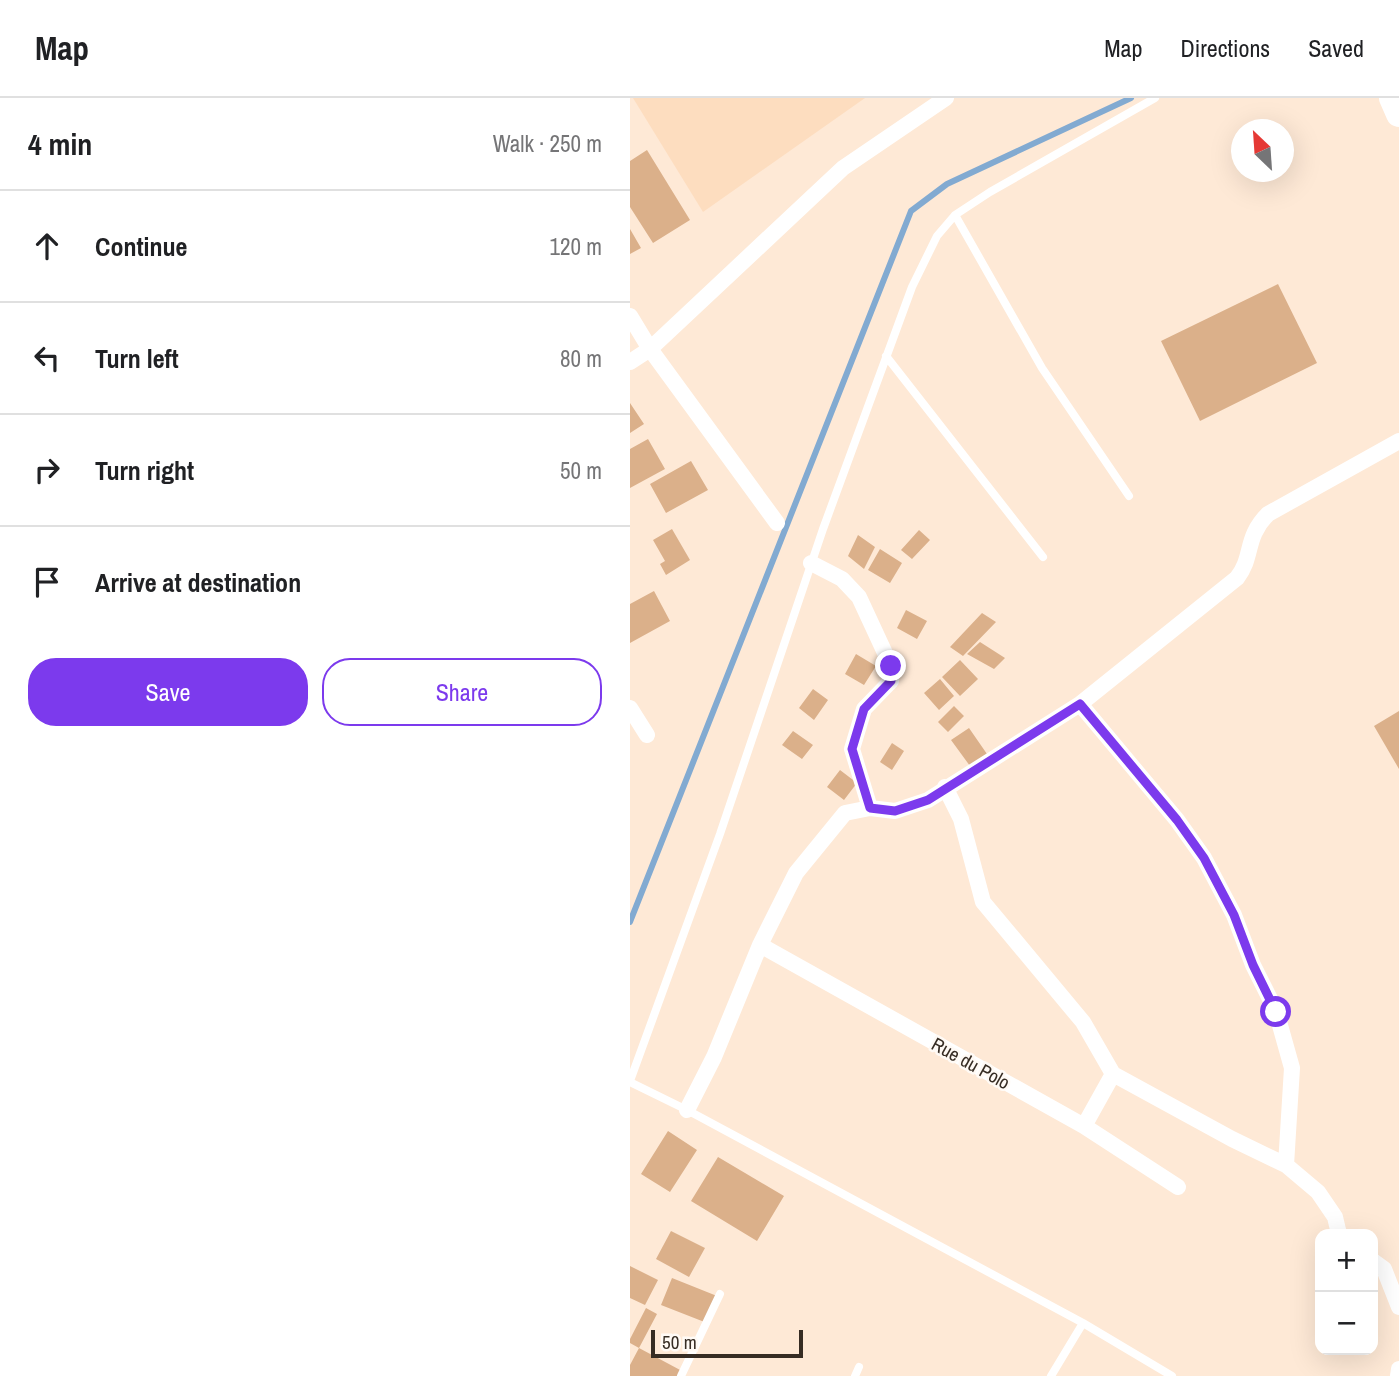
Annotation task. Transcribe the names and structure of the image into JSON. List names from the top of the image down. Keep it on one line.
{"streets":{"street":["Rue du Polo"]},"scale_bar":"50 m","north":"top left","page":{"header":"Map","nav":["Map","Directions","Saved"],"heading":["4 min","Walk · 250 m"],"list":[["Continue","120 m"],["Turn left","80 m"],["Turn right","50 m"],"Arrive at destination"],"buttons":["Save","Share"],"map_buttons":["+","−"],"scale":"50 m"}}
